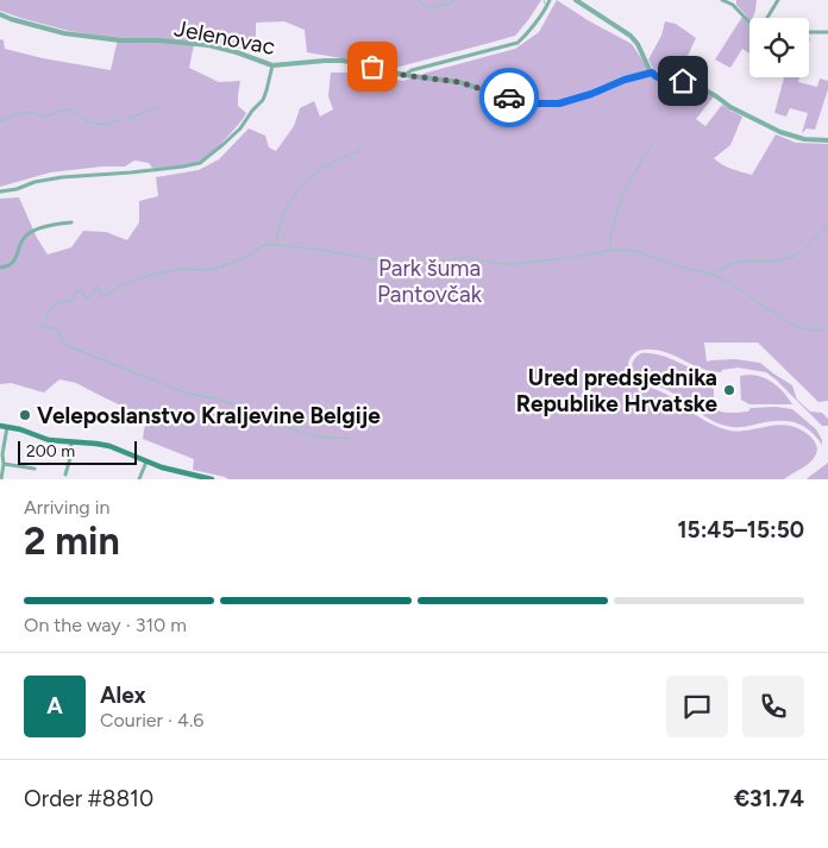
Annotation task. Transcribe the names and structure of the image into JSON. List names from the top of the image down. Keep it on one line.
{"streets":{"street":["Jelenovac"]},"parks":["Park šuma Pantovčak"],"places":["Ured predsjednika Republike Hrvatske","Veleposlanstvo Kraljevine Belgije"],"scale_bar":"200 m","page":{"scale":"200 m","heading":["2 min","Arriving in","15:45–15:50"],"panel":["Alex","Courier · 4.6","Order #8810","€31.74"],"bar":"On the way · 310 m","round":"A"}}
